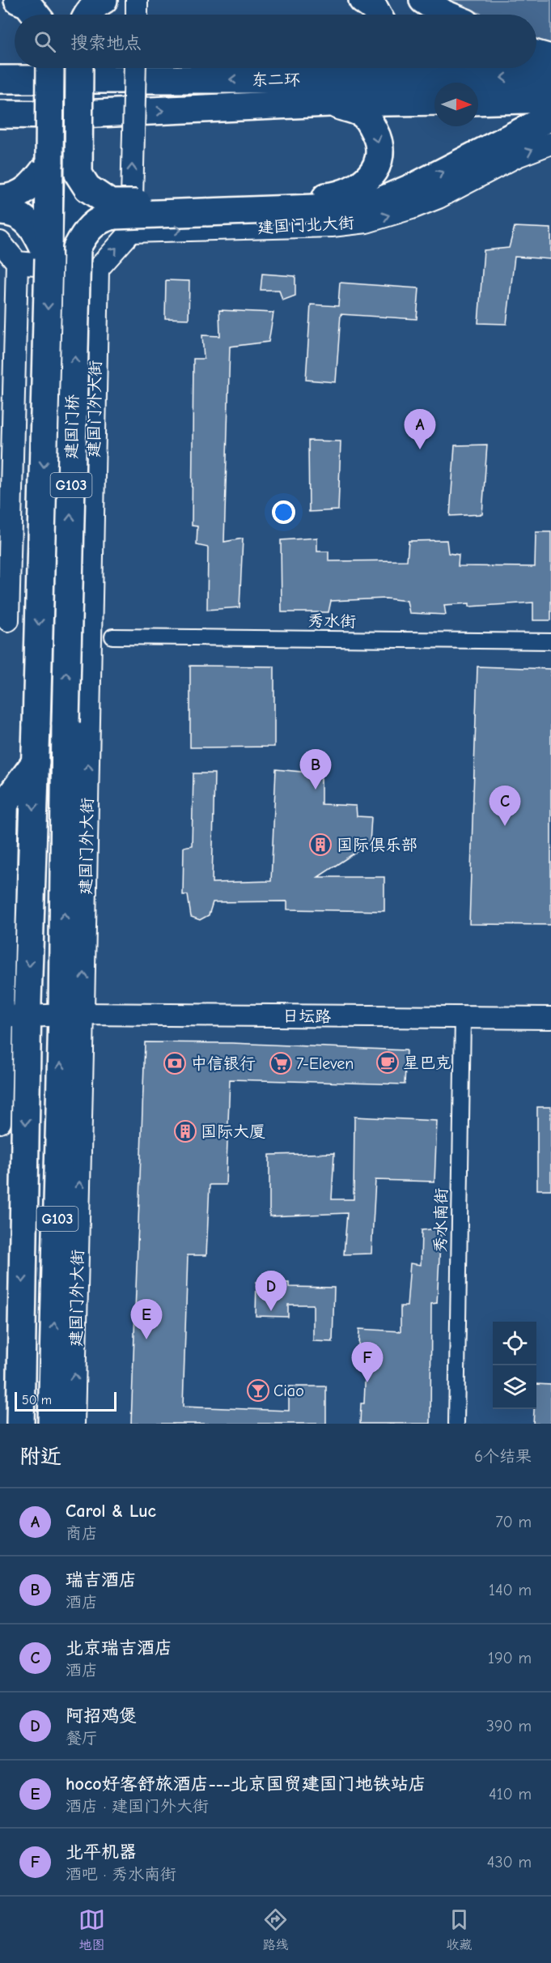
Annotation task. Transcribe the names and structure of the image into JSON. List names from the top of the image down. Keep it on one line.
{"streets":{"highway":["东二环","建国门外大街","建国门桥","G103"],"street":["建国门北大街","秀水街","日坛路","秀水南街"]},"crossings":[["建国门外大街","建国门桥"],["建国门外大街","日坛路"],["建国门桥","G103"],["G103","日坛路"],["日坛路","秀水南街"]],"one_way":["建国门北大街"],"places":{"building":["国际俱乐部","国际大厦"],"cafe":["星巴克"],"bank":["中信银行"],"supermarket":["7-Eleven"],"bar":["Ciao"]},"scale_bar":"50 m","north":"right","page":{"search":"搜索地点","pins":["A","B","C","D","E","F"],"scale":"50 m","heading":["附近","6个结果"],"list":[{"mark":"A","name":"Carol & Luc","note":"商店","value":"70 m"},{"mark":"B","name":"瑞吉酒店","note":"酒店","value":"140 m"},{"mark":"C","name":"北京瑞吉酒店","note":"酒店","value":"190 m"},{"mark":"D","name":"阿招鸡煲","note":"餐厅","value":"390 m"},{"mark":"E","name":"hoco好客舒旅酒店---北京国贸建国门地铁站店","note":"酒店 · 建国门外大街","value":"410 m"},{"mark":"F","name":"北平机器","note":"酒吧 · 秀水南街","value":"430 m"}],"nav":["地图","路线","收藏"]}}
